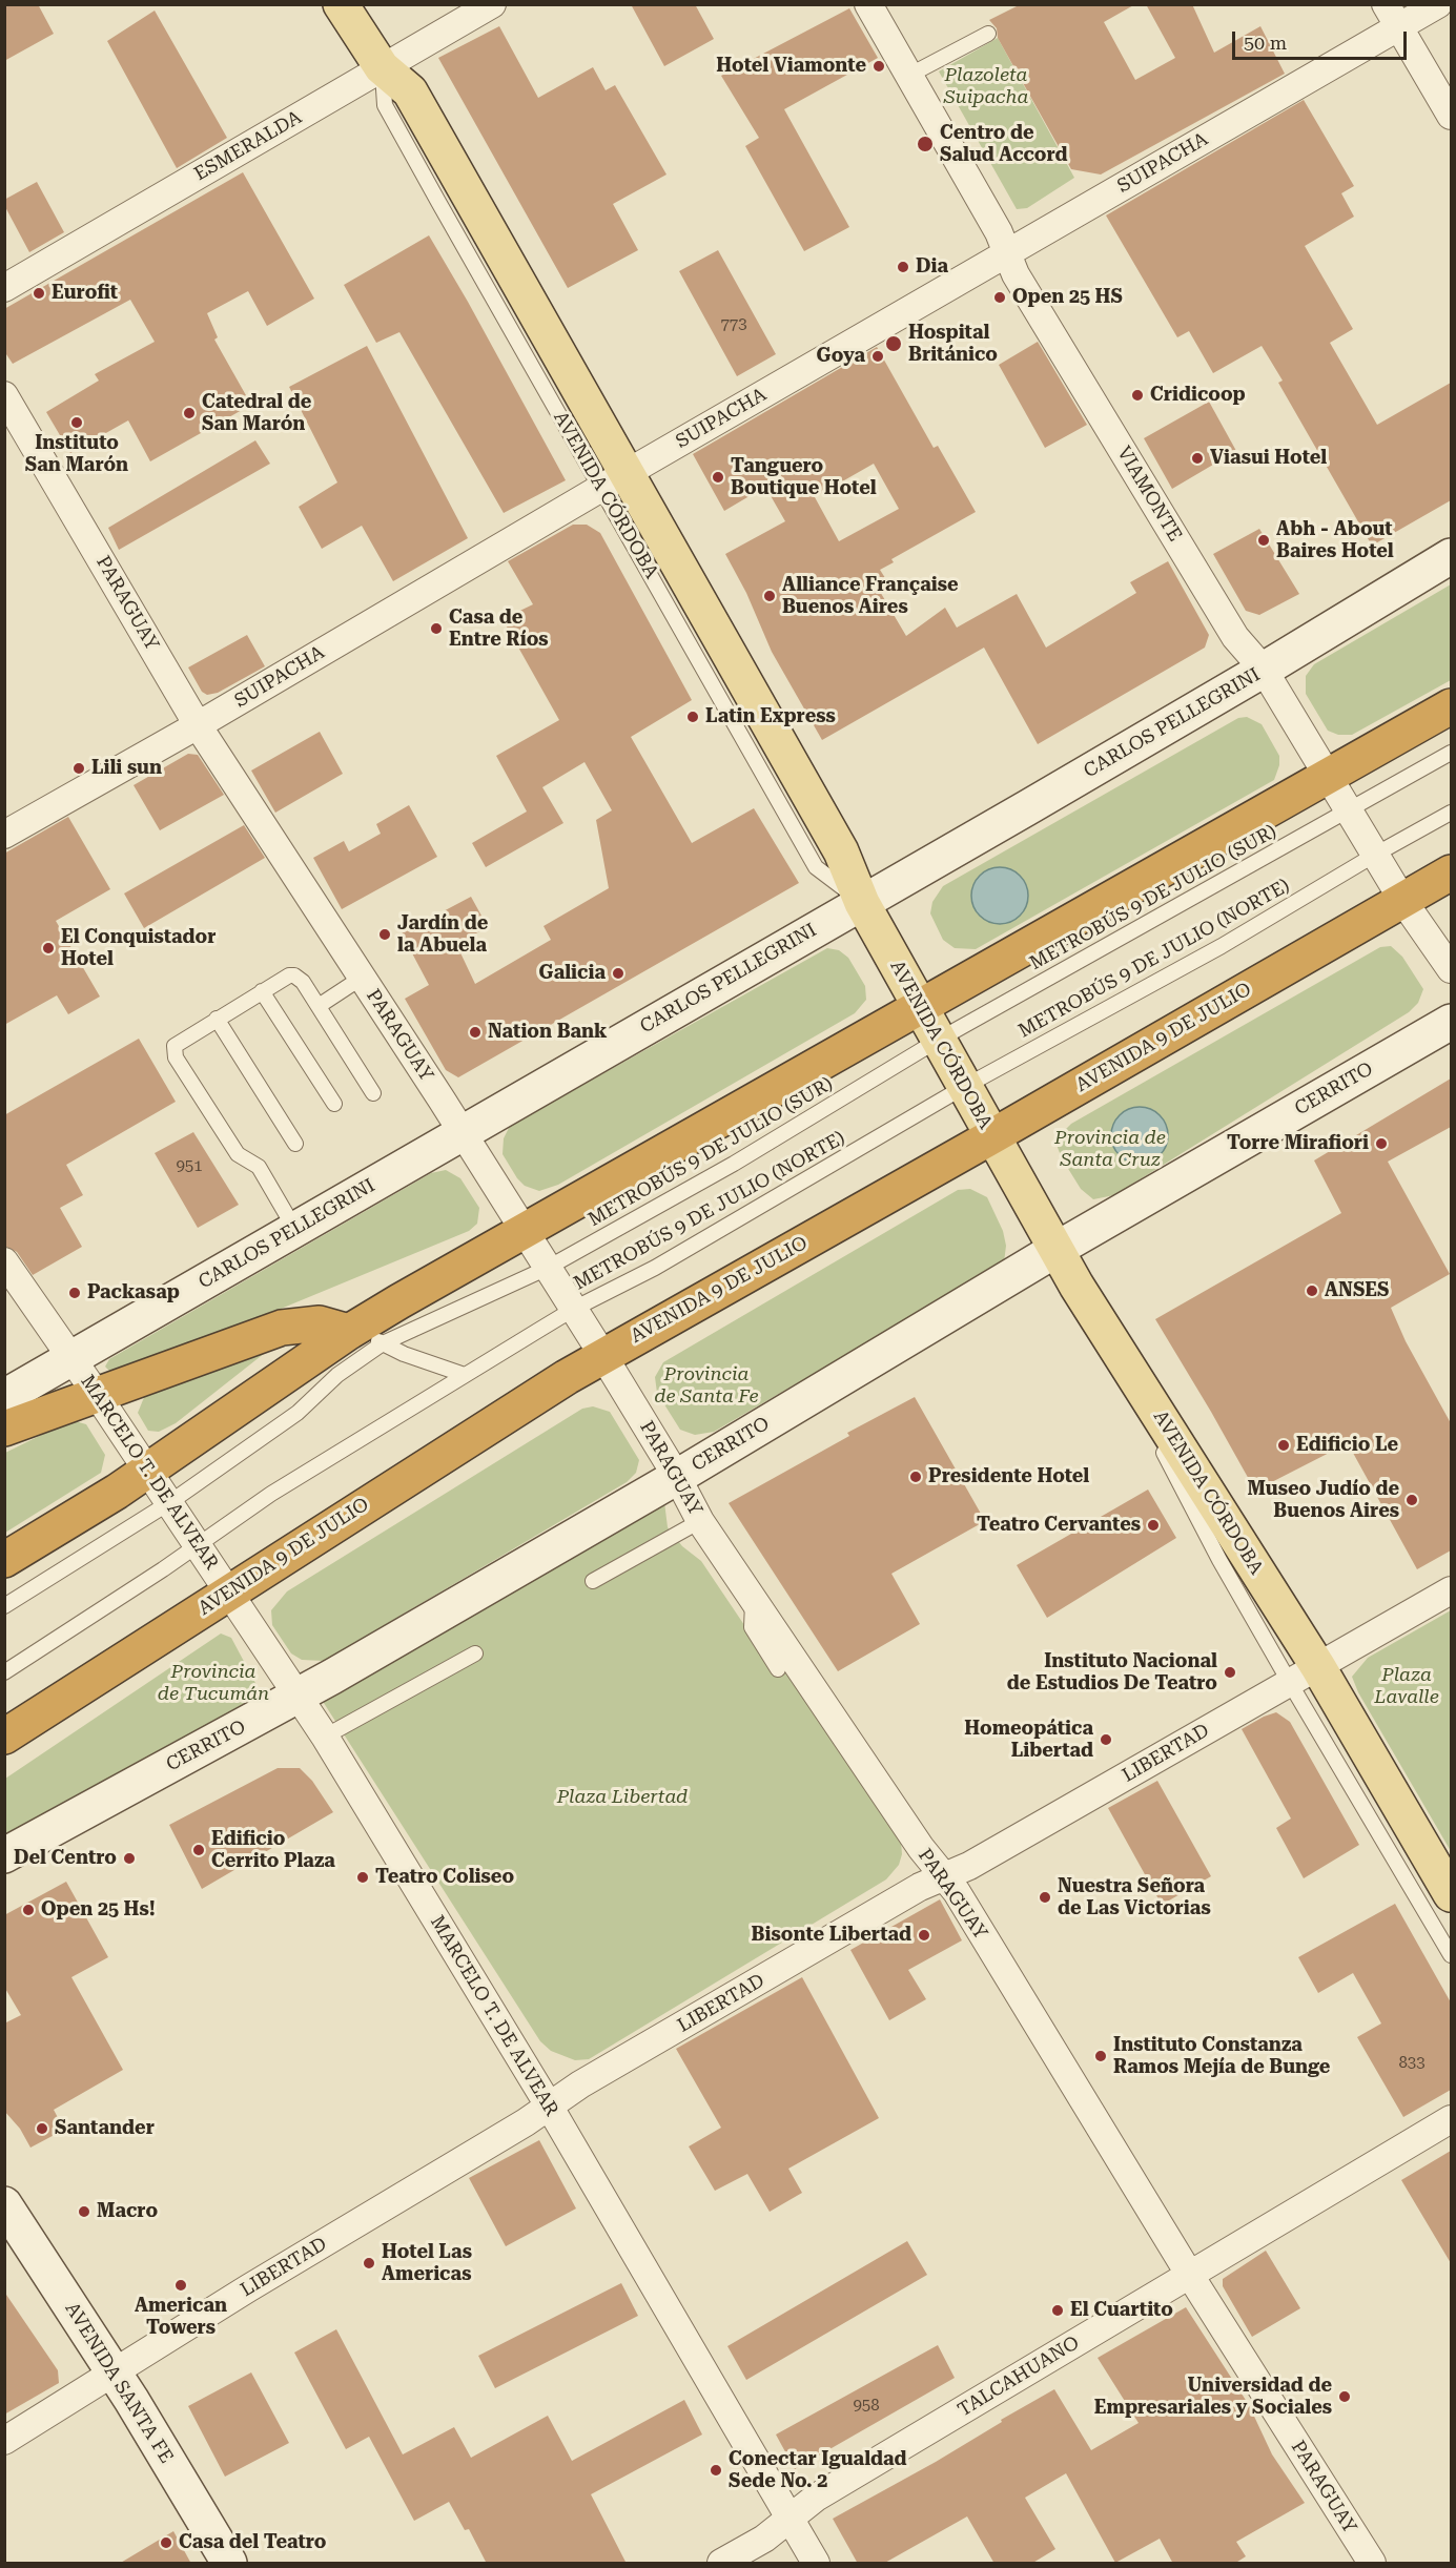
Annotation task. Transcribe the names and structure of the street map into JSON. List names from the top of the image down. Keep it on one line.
{"streets":{"highway":["AVENIDA 9 DE JULIO"],"main road":["AVENIDA CÓRDOBA"],"street":["ESMERALDA","SUIPACHA","VIAMONTE","PARAGUAY","CARLOS PELLEGRINI","CERRITO","MARCELO T. DE ALVEAR","LIBERTAD","TALCAHUANO","AVENIDA SANTA FE"],"lane":["METROBÚS 9 DE JULIO (SUR)","METROBÚS 9 DE JULIO (NORTE)"]},"crossings":[["ESMERALDA","AVENIDA CÓRDOBA"],["SUIPACHA","VIAMONTE"],["SUIPACHA","AVENIDA CÓRDOBA"],["SUIPACHA","PARAGUAY"],["VIAMONTE","CARLOS PELLEGRINI"],["VIAMONTE","METROBÚS 9 DE JULIO (SUR)"],["VIAMONTE","METROBÚS 9 DE JULIO (NORTE)"],["VIAMONTE","AVENIDA 9 DE JULIO"],["AVENIDA CÓRDOBA","CARLOS PELLEGRINI"],["AVENIDA CÓRDOBA","METROBÚS 9 DE JULIO (SUR)"],["AVENIDA CÓRDOBA","METROBÚS 9 DE JULIO (NORTE)"],["AVENIDA CÓRDOBA","AVENIDA 9 DE JULIO"],["AVENIDA CÓRDOBA","CERRITO"],["AVENIDA CÓRDOBA","LIBERTAD"],["PARAGUAY","CARLOS PELLEGRINI"],["PARAGUAY","METROBÚS 9 DE JULIO (SUR)"],["PARAGUAY","METROBÚS 9 DE JULIO (NORTE)"],["PARAGUAY","AVENIDA 9 DE JULIO"],["PARAGUAY","CERRITO"],["PARAGUAY","LIBERTAD"],["PARAGUAY","TALCAHUANO"],["CARLOS PELLEGRINI","MARCELO T. DE ALVEAR"],["METROBÚS 9 DE JULIO (SUR)","MARCELO T. DE ALVEAR"],["METROBÚS 9 DE JULIO (NORTE)","MARCELO T. DE ALVEAR"],["AVENIDA 9 DE JULIO","MARCELO T. DE ALVEAR"],["CERRITO","MARCELO T. DE ALVEAR"],["MARCELO T. DE ALVEAR","LIBERTAD"],["MARCELO T. DE ALVEAR","TALCAHUANO"],["LIBERTAD","AVENIDA SANTA FE"]],"parks":["Plazoleta Suipacha","Provincia de Santa Cruz","Provincia de Santa Fe","Provincia de Tucumán","Plaza Lavalle","Plaza Libertad"],"places":["Hotel Viamonte","Centro de Salud Accord","Dia","Eurofit","Open 25 HS","Hospital Británico","Goya","Cridicoop","Catedral de San Marón","Instituto San Marón","Viasui Hotel","Tanguero Boutique Hotel","Abh - About Baires Hotel","Alliance Française Buenos Aires","Casa de Entre Ríos","Latin Express","Lili sun","Jardín de la Abuela","El Conquistador Hotel","Galicia","Nation Bank","Torre Mirafiori","ANSES","Packasap","Edificio Le","Presidente Hotel","Museo Judío de Buenos Aires","Teatro Cervantes","Instituto Nacional de Estudios De Teatro","Homeopática Libertad","Edificio Cerrito Plaza","Del Centro","Teatro Coliseo","Nuestra Señora de Las Victorias","Open 25 Hs!","Bisonte Libertad","Instituto Constanza Ramos Mejía de Bunge","Santander","Macro","Hotel Las Americas","American Towers","El Cuartito","Universidad de Empresariales y Sociales","Conectar Igualdad Sede No. 2","Casa del Teatro"],"house_numbers":["773","951","833","958"],"scale_bar":"50 m"}
